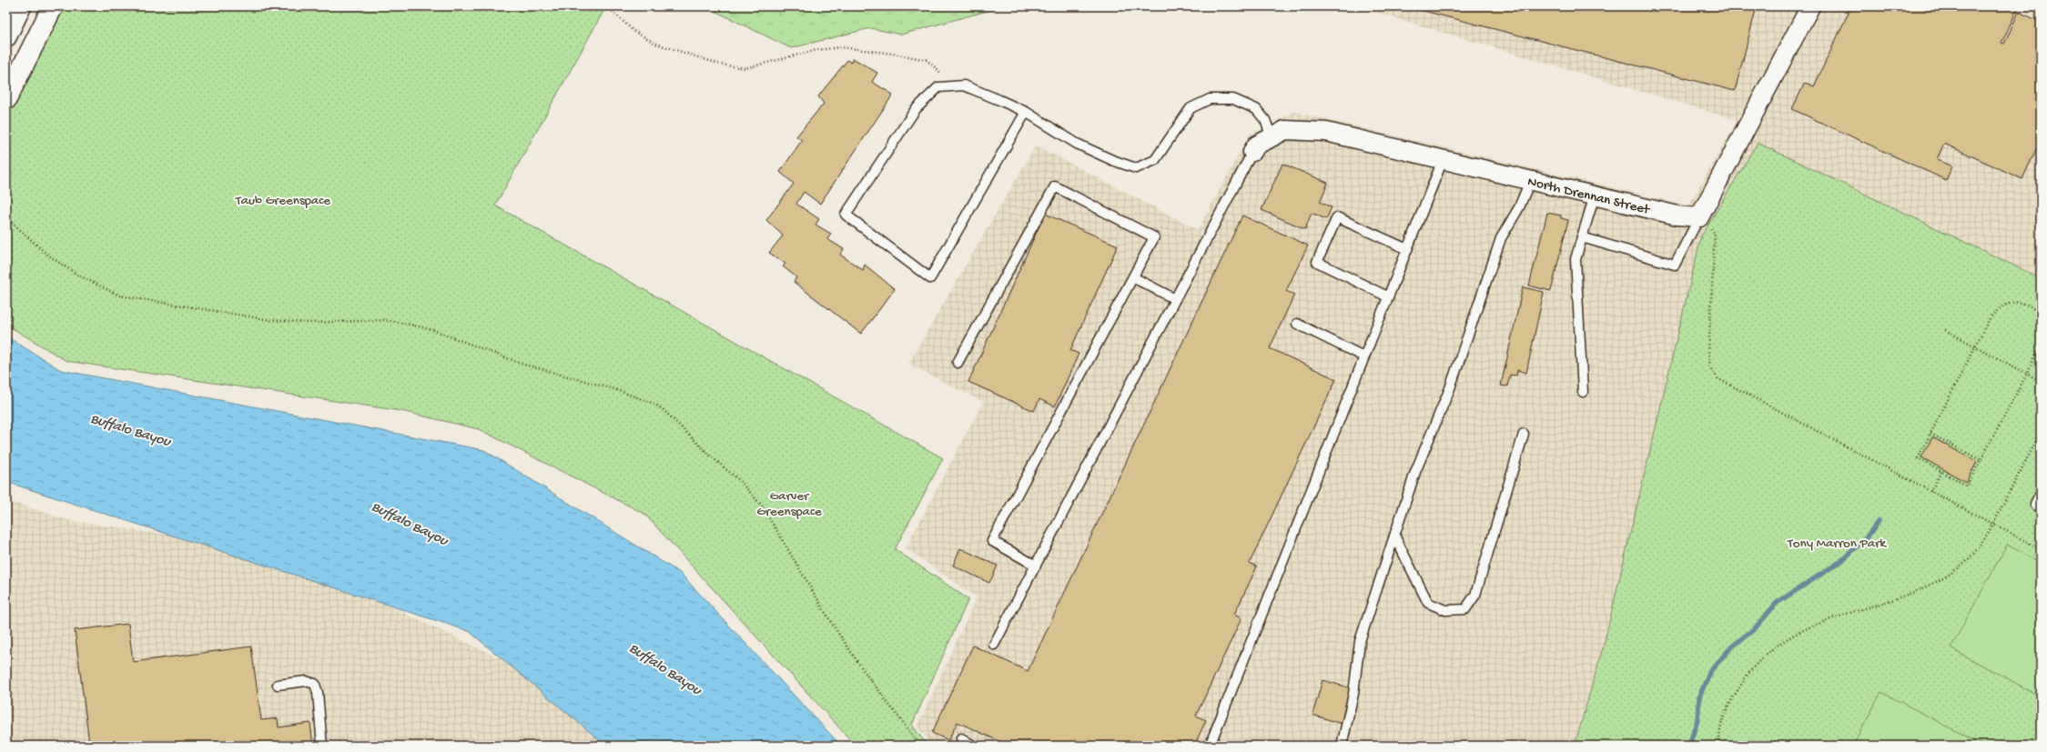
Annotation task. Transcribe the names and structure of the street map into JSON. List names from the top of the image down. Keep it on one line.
{"streets":{"street":["North Drennan Street"]},"water":["Buffalo Bayou"],"parks":["Taub Greenspace","Garver Greenspace","Tony Marron Park"]}
